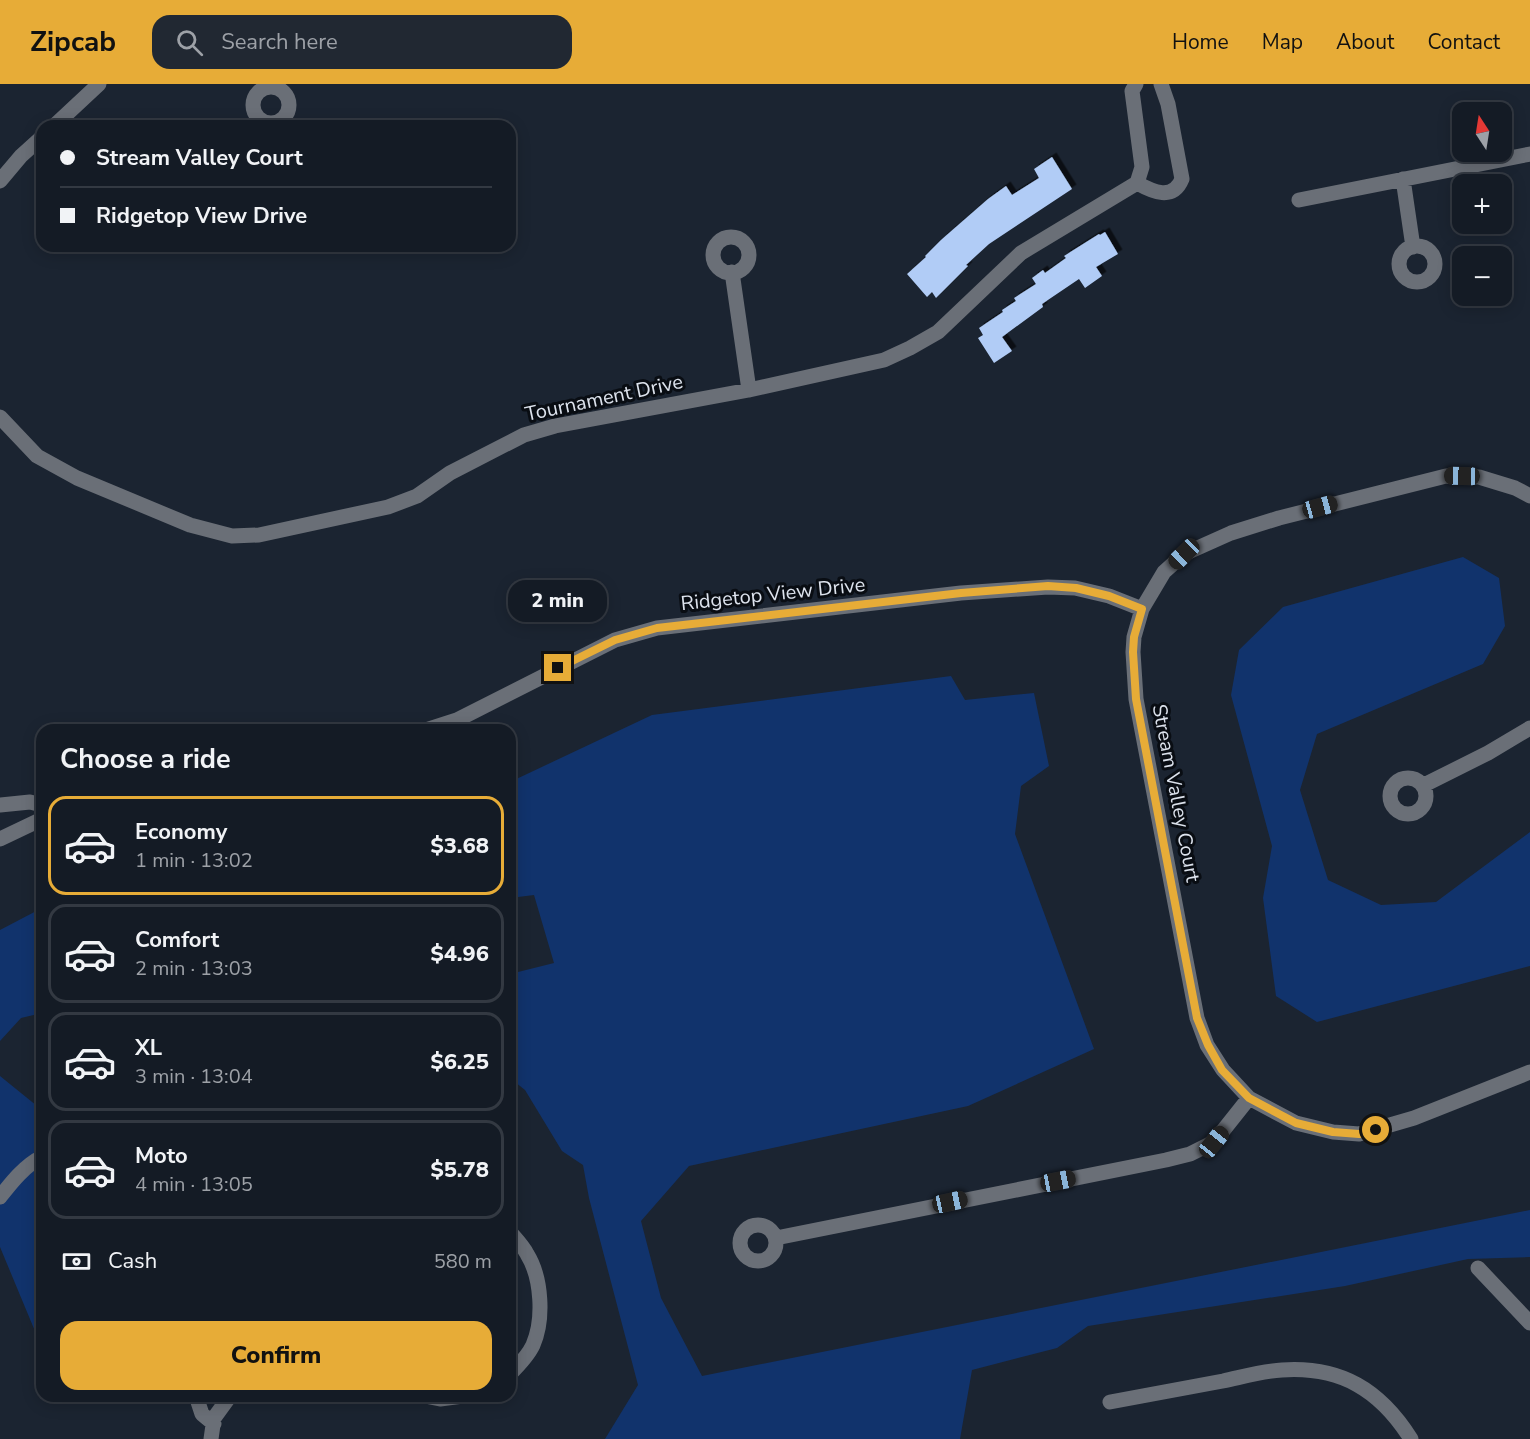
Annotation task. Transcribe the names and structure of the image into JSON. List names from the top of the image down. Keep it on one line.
{"streets":{"street":["Tournament Drive","Ridgetop View Drive","Stream Valley Court"]},"crossings":[["Ridgetop View Drive","Stream Valley Court"]],"north":"top","page":{"header":"Zipcab","search":"Search here","nav":["Home","Map","About","Contact"],"map_buttons":["+","−"],"banner":["Stream Valley Court","Ridgetop View Drive"],"bubble":"2 min","heading":"Choose a ride","list":[{"name":"Economy","note":"1 min · 13:02","value":"$3.68"},{"name":"Comfort","note":"2 min · 13:03","value":"$4.96"},{"name":"XL","note":"3 min · 13:04","value":"$6.25"},{"name":"Moto","note":"4 min · 13:05","value":"$5.78"}],"pay":["Cash","580 m"],"buttons":"Confirm"}}
